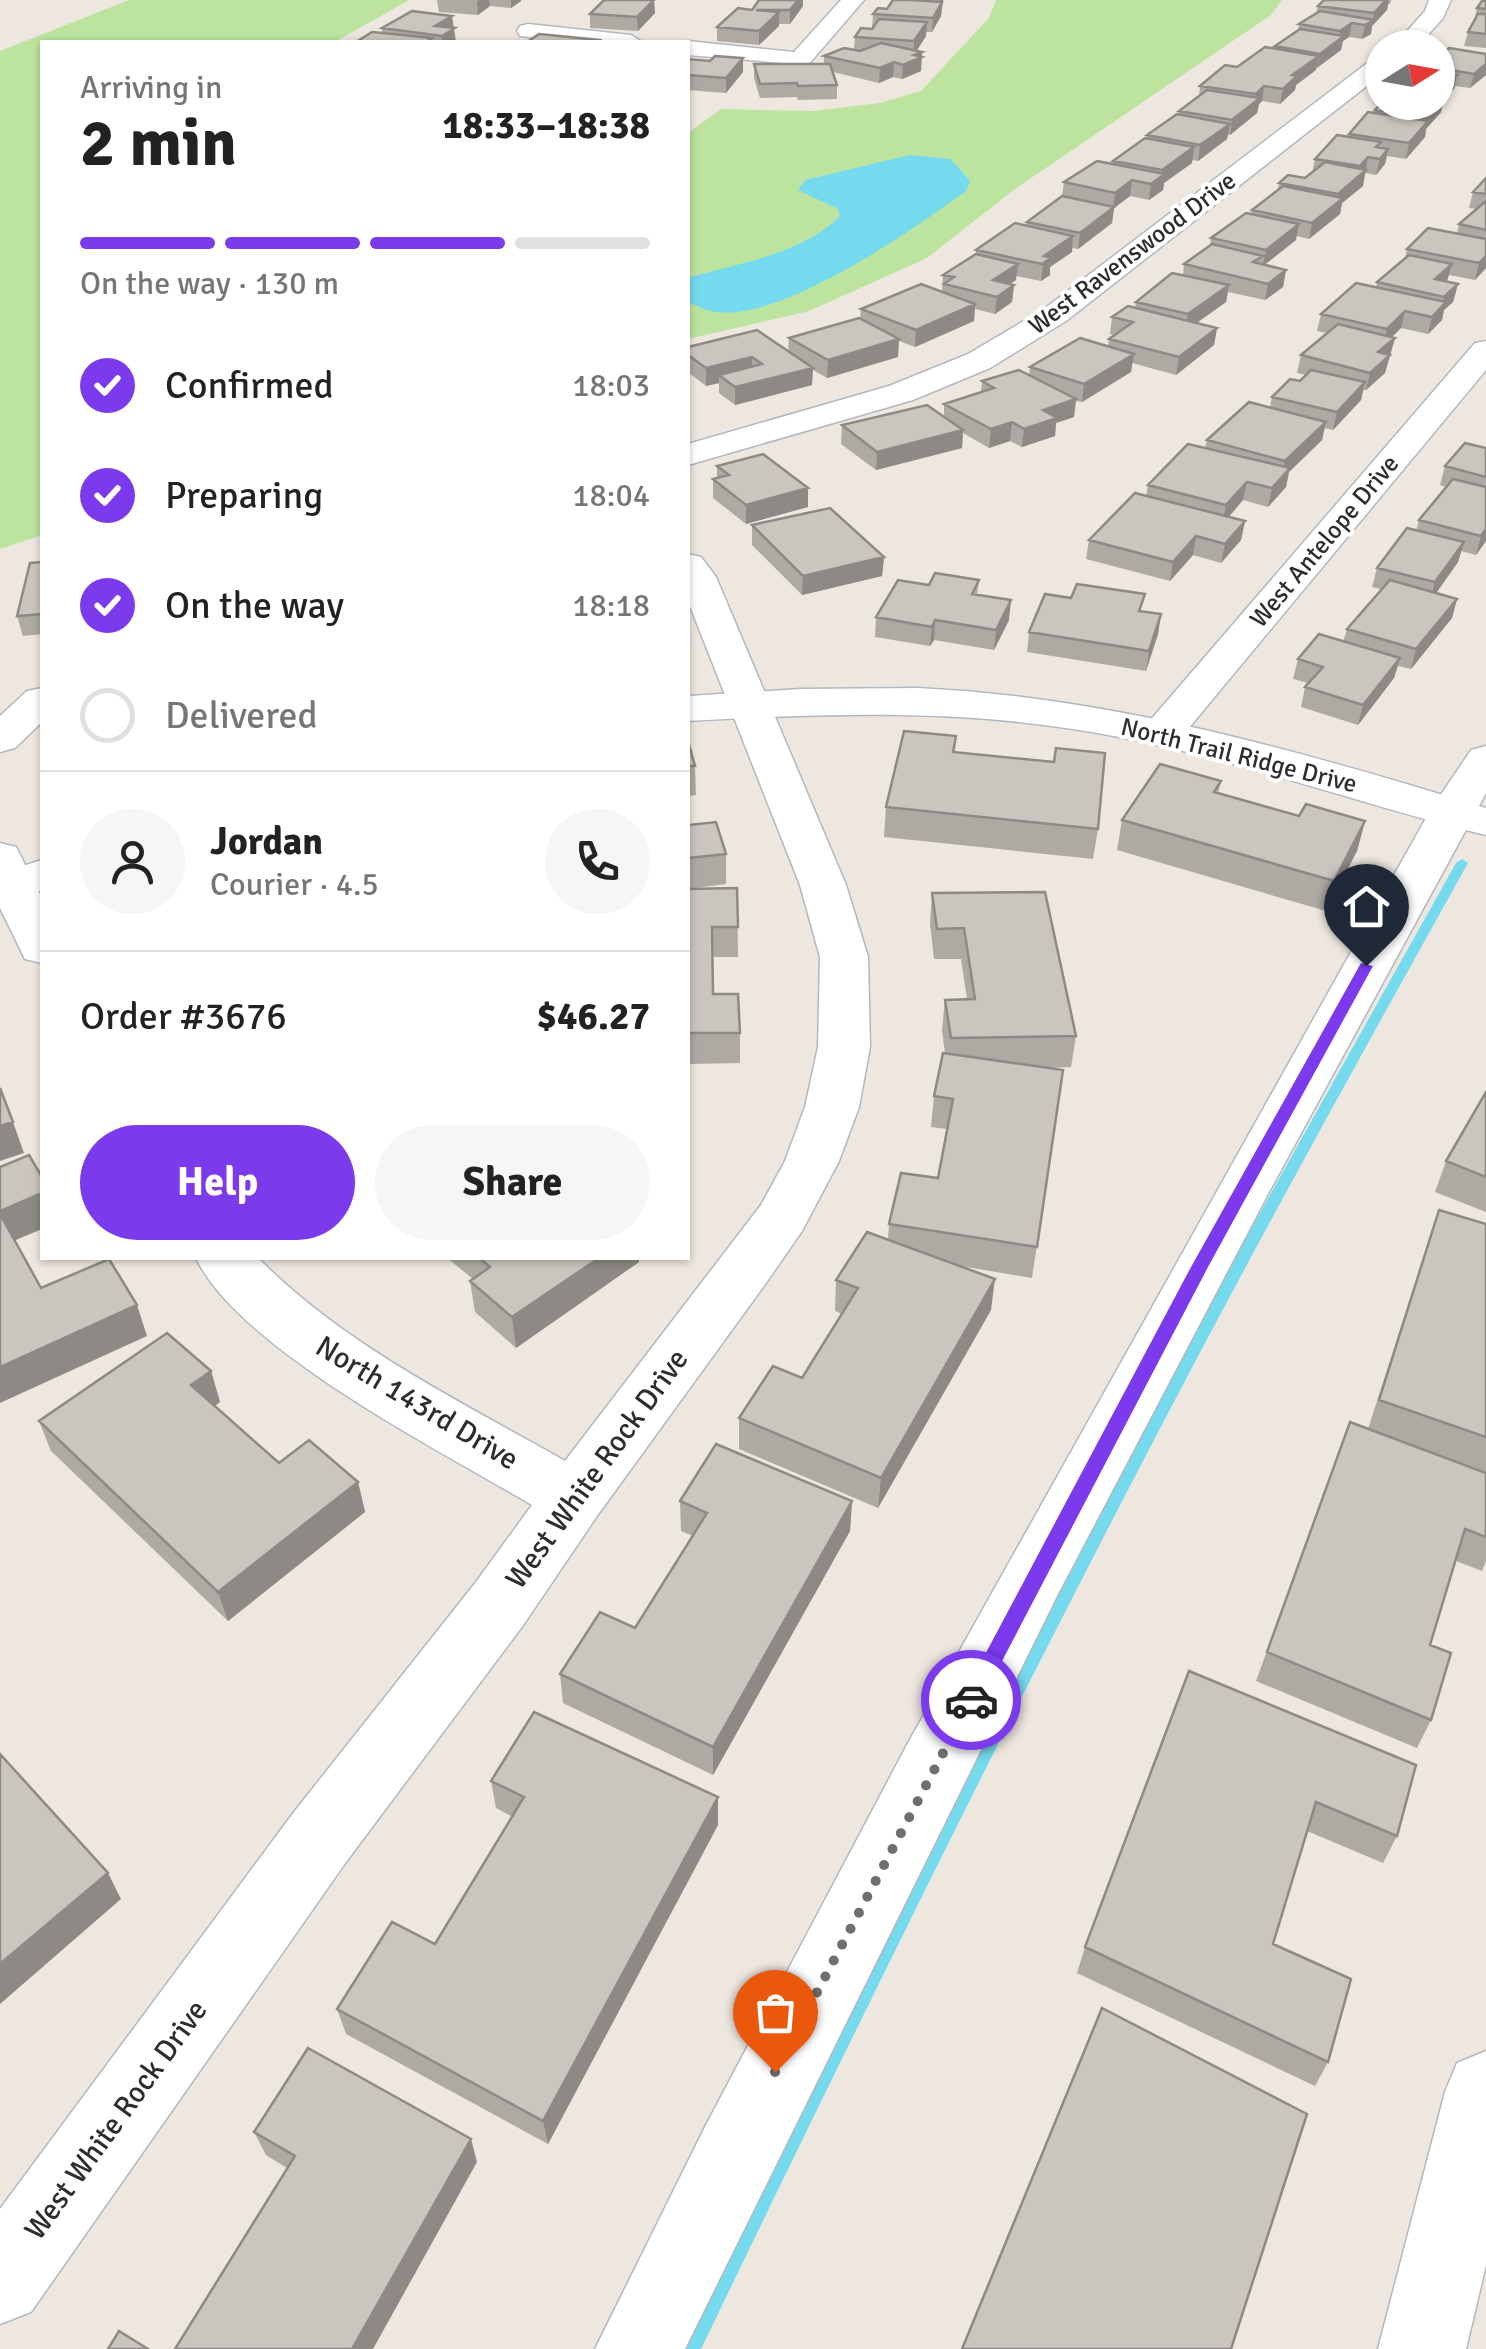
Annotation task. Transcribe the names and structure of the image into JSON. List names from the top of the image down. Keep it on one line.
{"streets":{"street":["West Ravenswood Drive","West Antelope Drive","North Trail Ridge Drive","North 143rd Drive","West White Rock Drive"]},"crossings":[["West Antelope Drive","North Trail Ridge Drive"],["North Trail Ridge Drive","West White Rock Drive"],["North 143rd Drive","West White Rock Drive"]],"north":"right","page":{"heading":["2 min","Arriving in","18:33–18:38"],"panel":["Jordan","Courier · 4.5","Order #3676","$46.27"],"bar":"On the way · 130 m","list":[["Confirmed","18:03"],["Preparing","18:04"],["On the way","18:18"],"Delivered"],"buttons":["Help","Share"]}}
